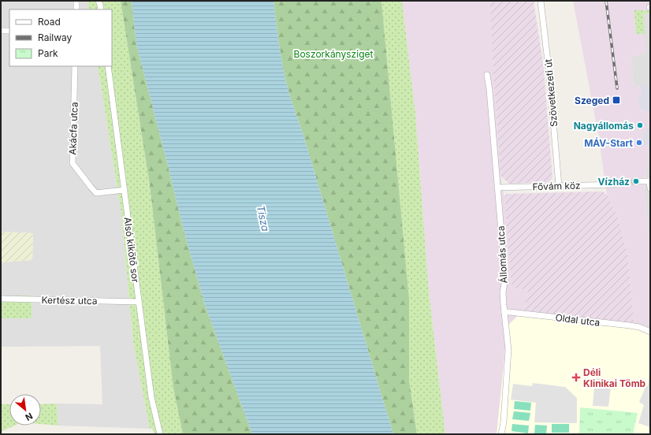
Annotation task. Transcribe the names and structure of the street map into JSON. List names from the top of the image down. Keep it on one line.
{"streets":{"street":["Szövetkezeti út","Akácfa utca","Fővám köz","Alsó kikötő sor","Állomás utca","Kertész utca","Oldal utca"]},"crossings":[["Szövetkezeti út","Fővám köz"],["Akácfa utca","Alsó kikötő sor"],["Fővám köz","Állomás utca"],["Alsó kikötő sor","Kertész utca"],["Állomás utca","Oldal utca"]],"water":["Tisza"],"parks":["Boszorkánysziget"],"places":{"transit":["Szeged"],"other":["Nagyállomás","MÁV-Start","Vízház"],"health":["Déli Klinikai Tömb"]},"legend":["Road","Railway","Park"],"north":"bottom right"}
